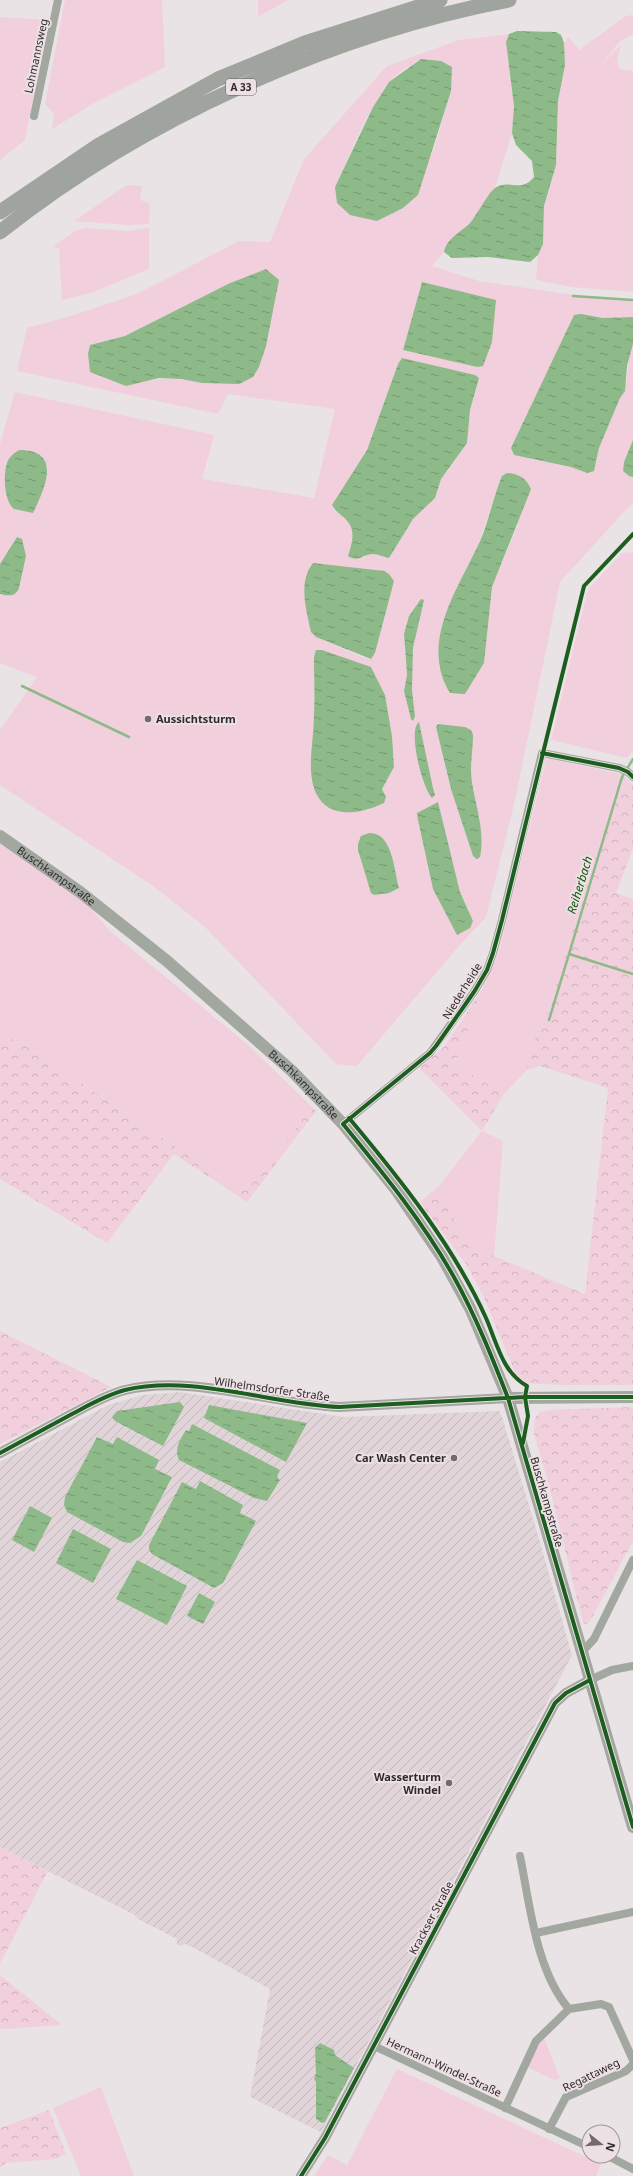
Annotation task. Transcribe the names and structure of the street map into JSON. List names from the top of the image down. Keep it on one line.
{"streets":{"highway":["A 33"],"main road":["Buschkampstraße"],"street":["Lohmannsweg","Niederheide","Wilhelmsdorfer Straße","Krackser Straße","Hermann-Windel-Straße","Regattaweg"]},"crossings":[["Buschkampstraße","Niederheide"],["Buschkampstraße","Wilhelmsdorfer Straße"],["Buschkampstraße","Krackser Straße"],["Krackser Straße","Hermann-Windel-Straße"],["Hermann-Windel-Straße","Regattaweg"]],"water":["Reiherbach"],"places":["Aussichtsturm","Car Wash Center","Wasserturm Windel"],"north":"right"}
